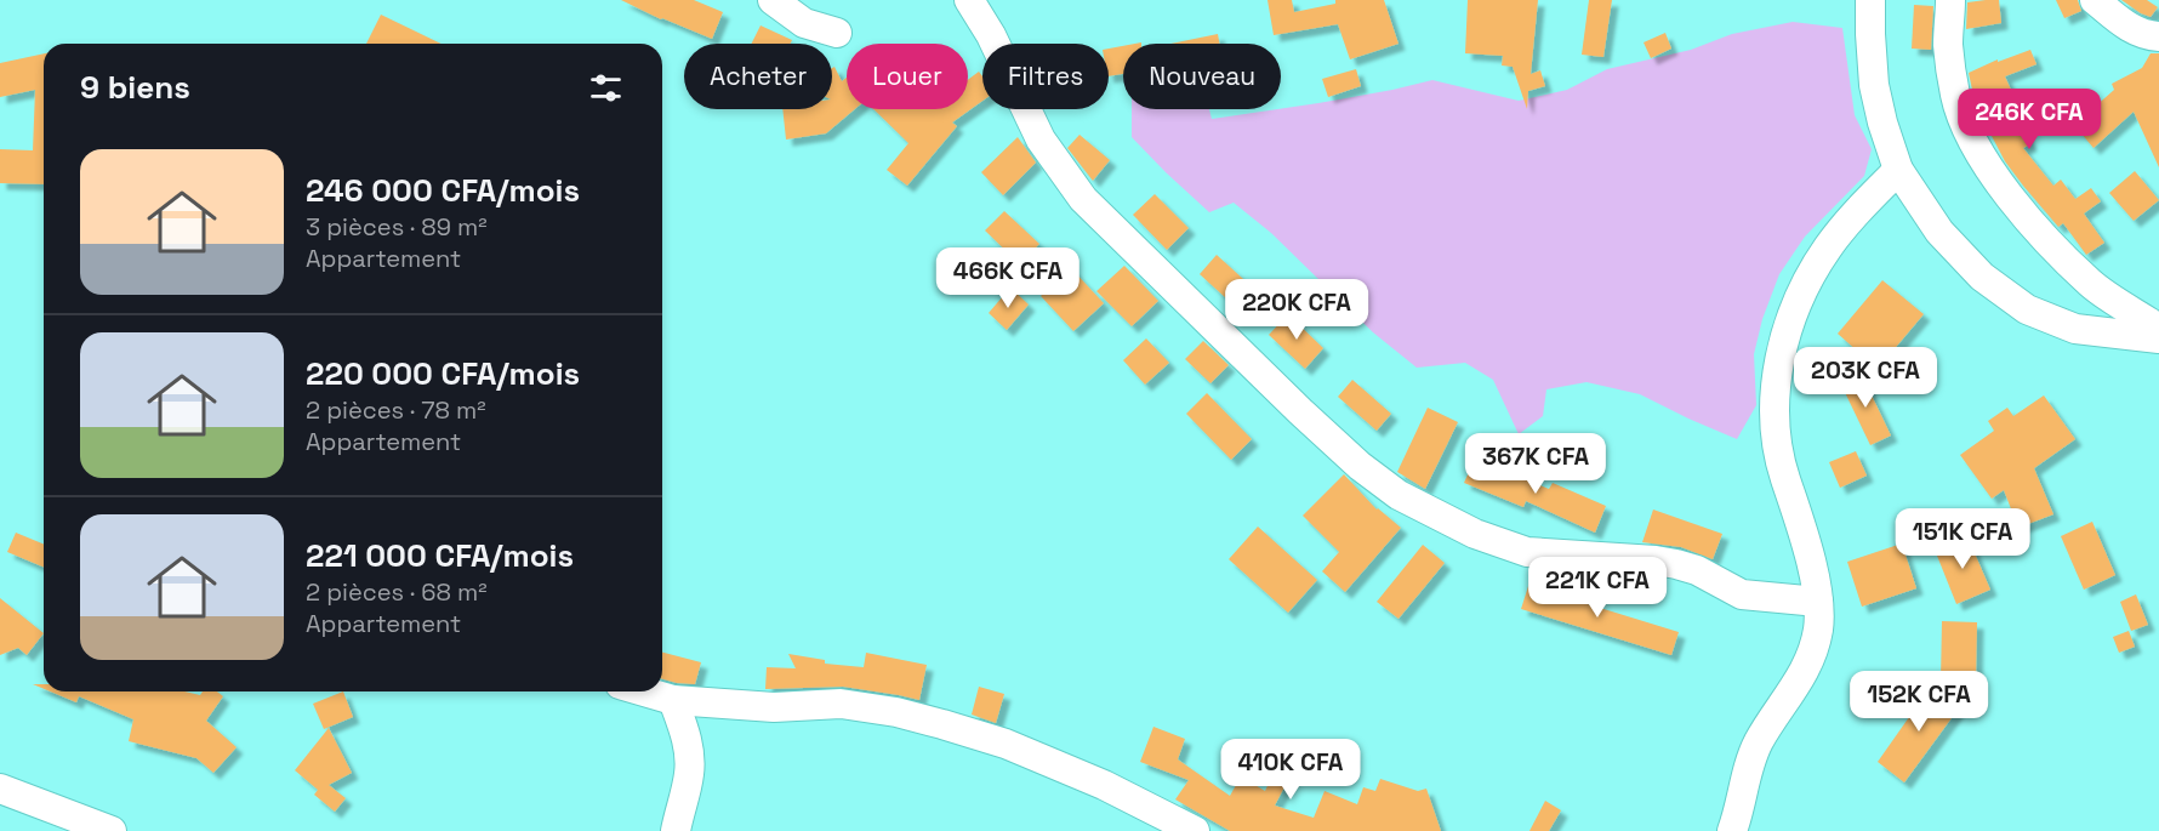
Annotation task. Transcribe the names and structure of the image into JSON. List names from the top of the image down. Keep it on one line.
{"page":{"chip":["Acheter","Louer","Filtres","Nouveau"],"heading":"9 biens","price":["246K CFA","466K CFA","220K CFA","203K CFA","367K CFA","151K CFA","221K CFA","152K CFA","410K CFA"],"list":[{"name":"246 000 CFA/mois","note":"3 pièces · 89 m² · Appartement"},{"name":"220 000 CFA/mois","note":"2 pièces · 78 m² · Appartement"},{"name":"221 000 CFA/mois","note":"2 pièces · 68 m² · Appartement"}]}}
